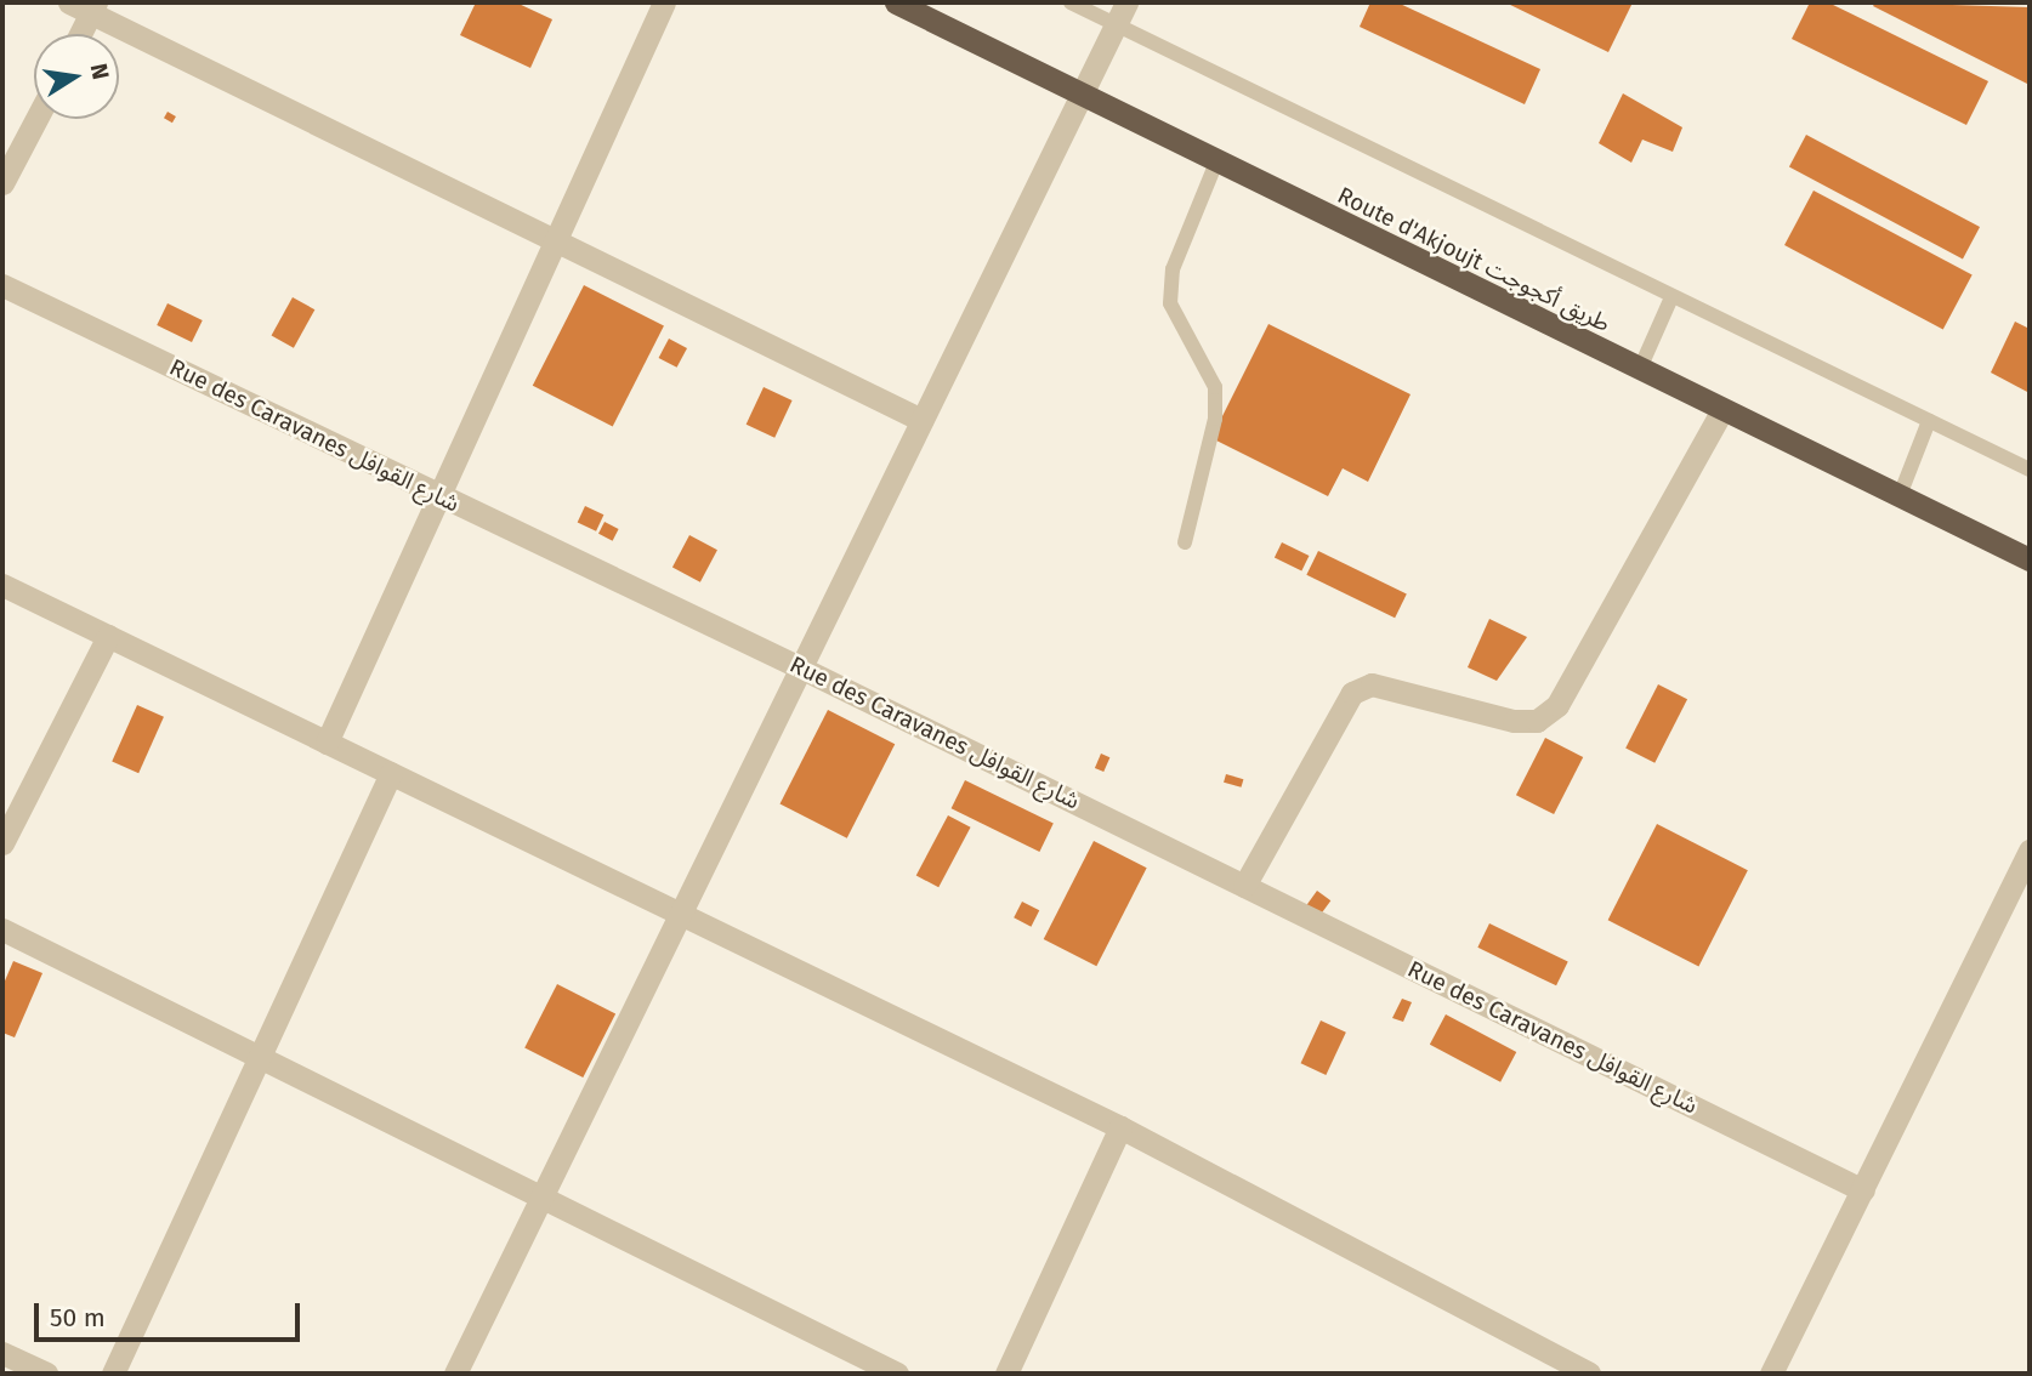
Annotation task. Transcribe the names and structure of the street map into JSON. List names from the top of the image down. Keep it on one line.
{"streets":{"highway":["Route d'Akjoujt طريق أكجوجت"],"street":["Rue des Caravanes شارع القوافل"]},"scale_bar":"50 m","north":"right"}
